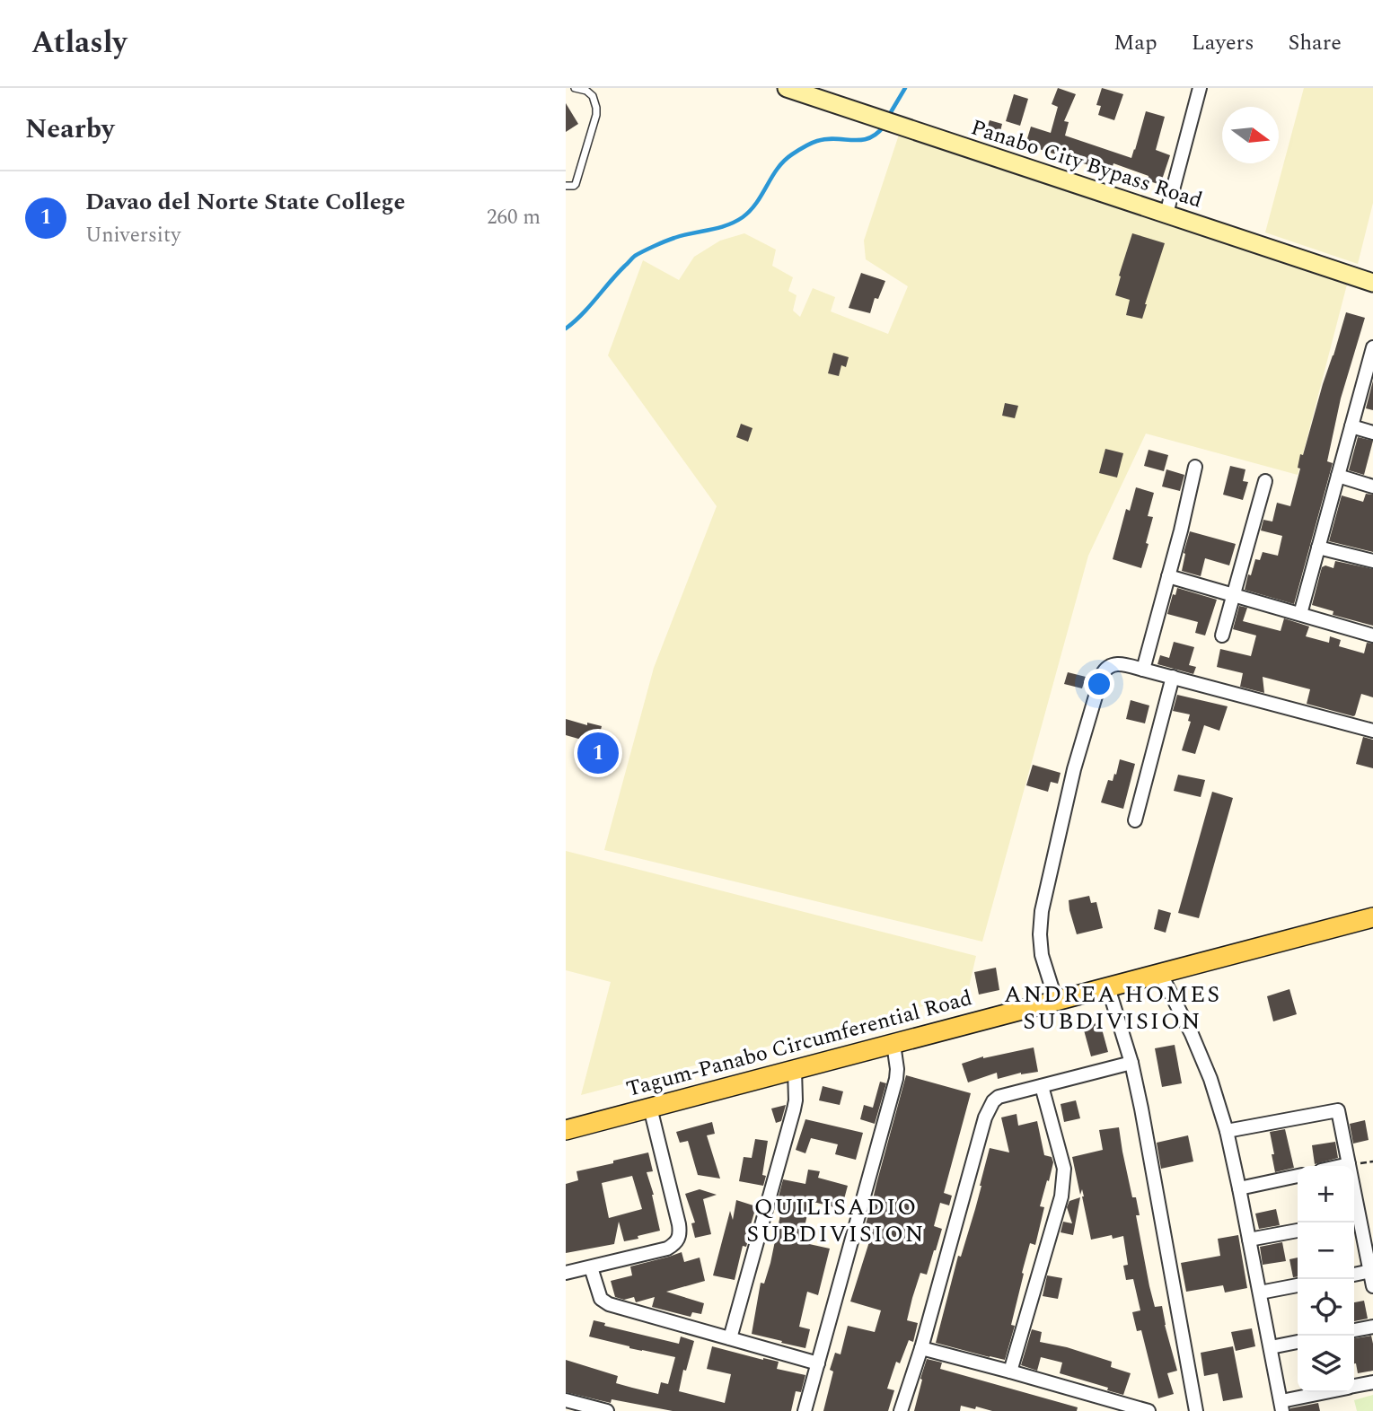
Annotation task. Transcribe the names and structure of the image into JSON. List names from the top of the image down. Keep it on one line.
{"streets":{"main road":["Panabo City Bypass Road","Tagum-Panabo Circumferential Road"]},"districts":["ANDREA HOMES SUBDIVISION","QUILISADIO SUBDIVISION"],"north":"right","page":{"header":"Atlasly","nav":["Map","Layers","Share"],"heading":"Nearby","list":[{"mark":"1","name":"Davao del Norte State College","note":"University","value":"260 m"}],"pins":"1","map_buttons":["+","−"]}}
